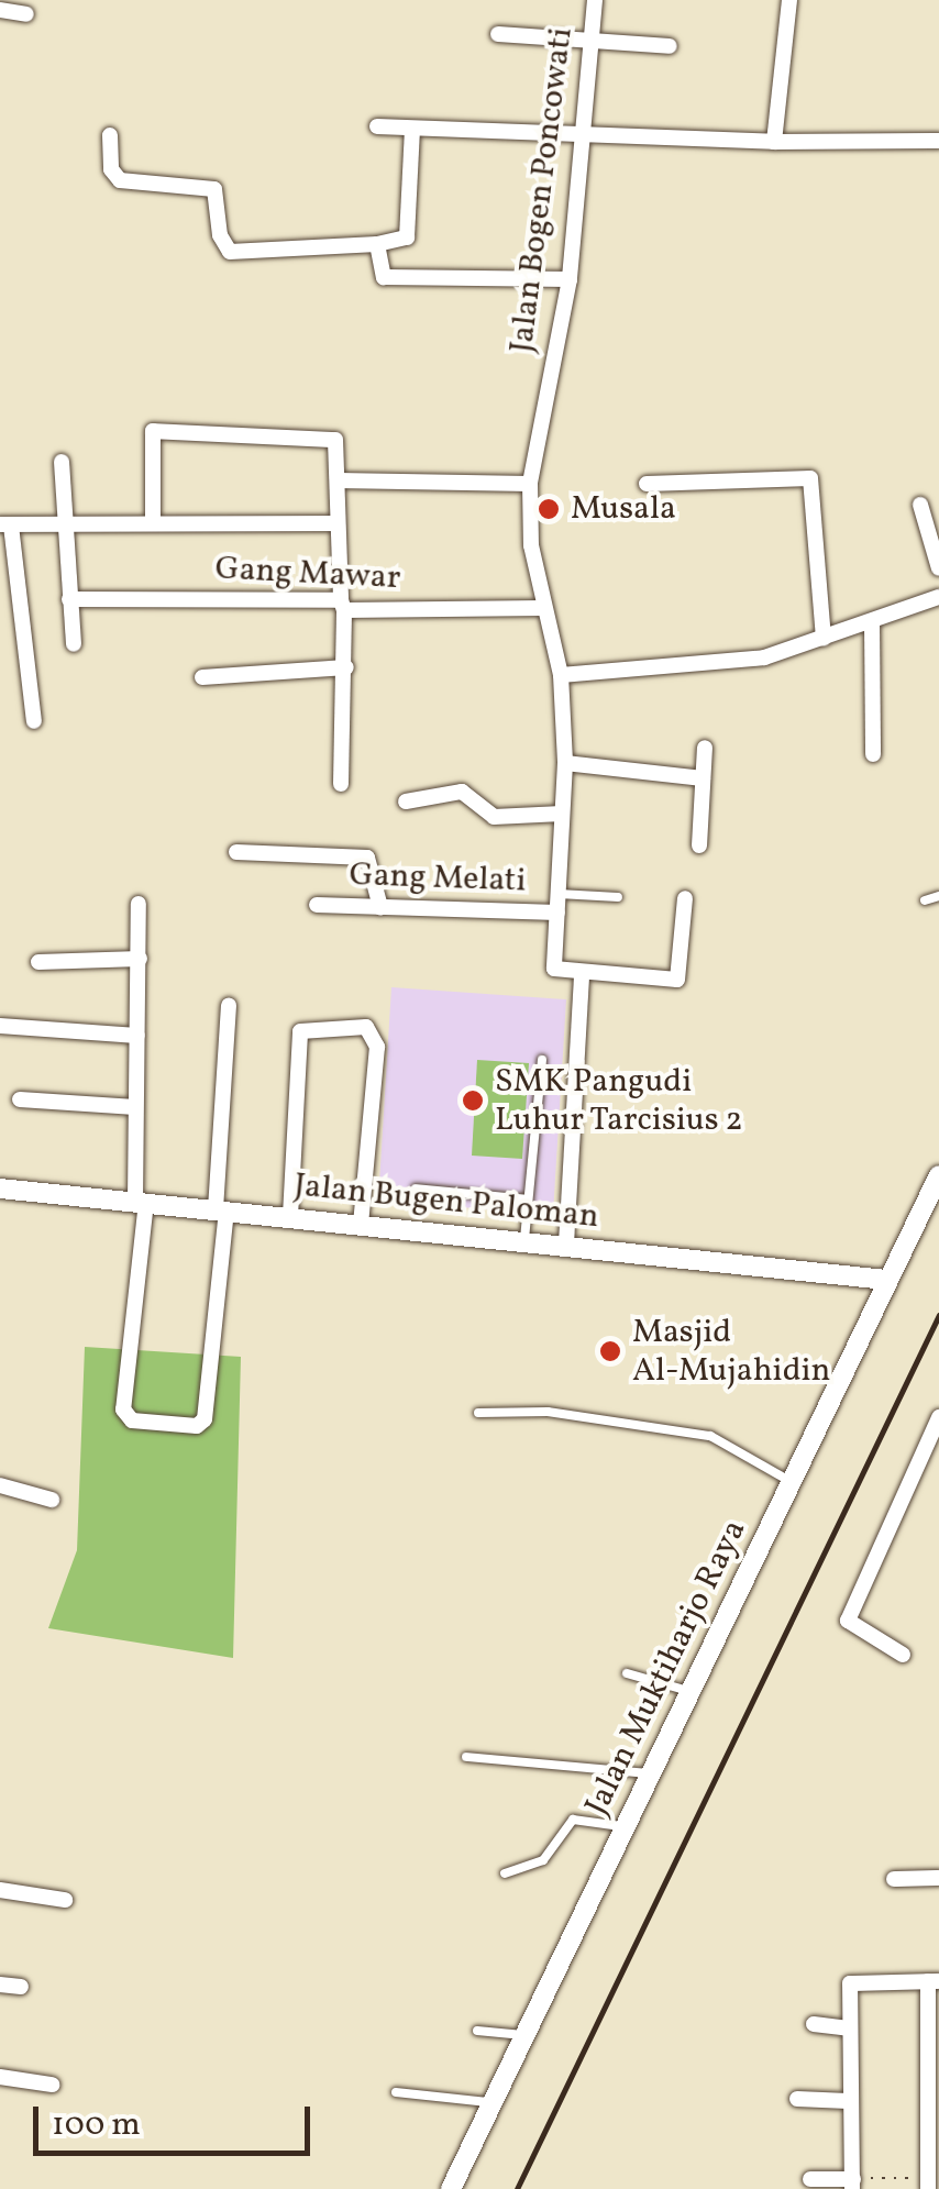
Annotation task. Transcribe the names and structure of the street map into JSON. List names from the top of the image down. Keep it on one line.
{"streets":{"street":["Jalan Bogen Poncowati","Gang Mawar","Gang Melati","Jalan Bugen Paloman","Jalan Muktiharjo Raya"]},"crossings":[["Jalan Bogen Poncowati","Gang Mawar"],["Jalan Bogen Poncowati","Gang Melati"],["Jalan Bugen Paloman","Jalan Muktiharjo Raya"]],"places":["Musala","SMK Pangudi Luhur Tarcisius 2","Masjid Al-Mujahidin"],"scale_bar":"100 m"}
